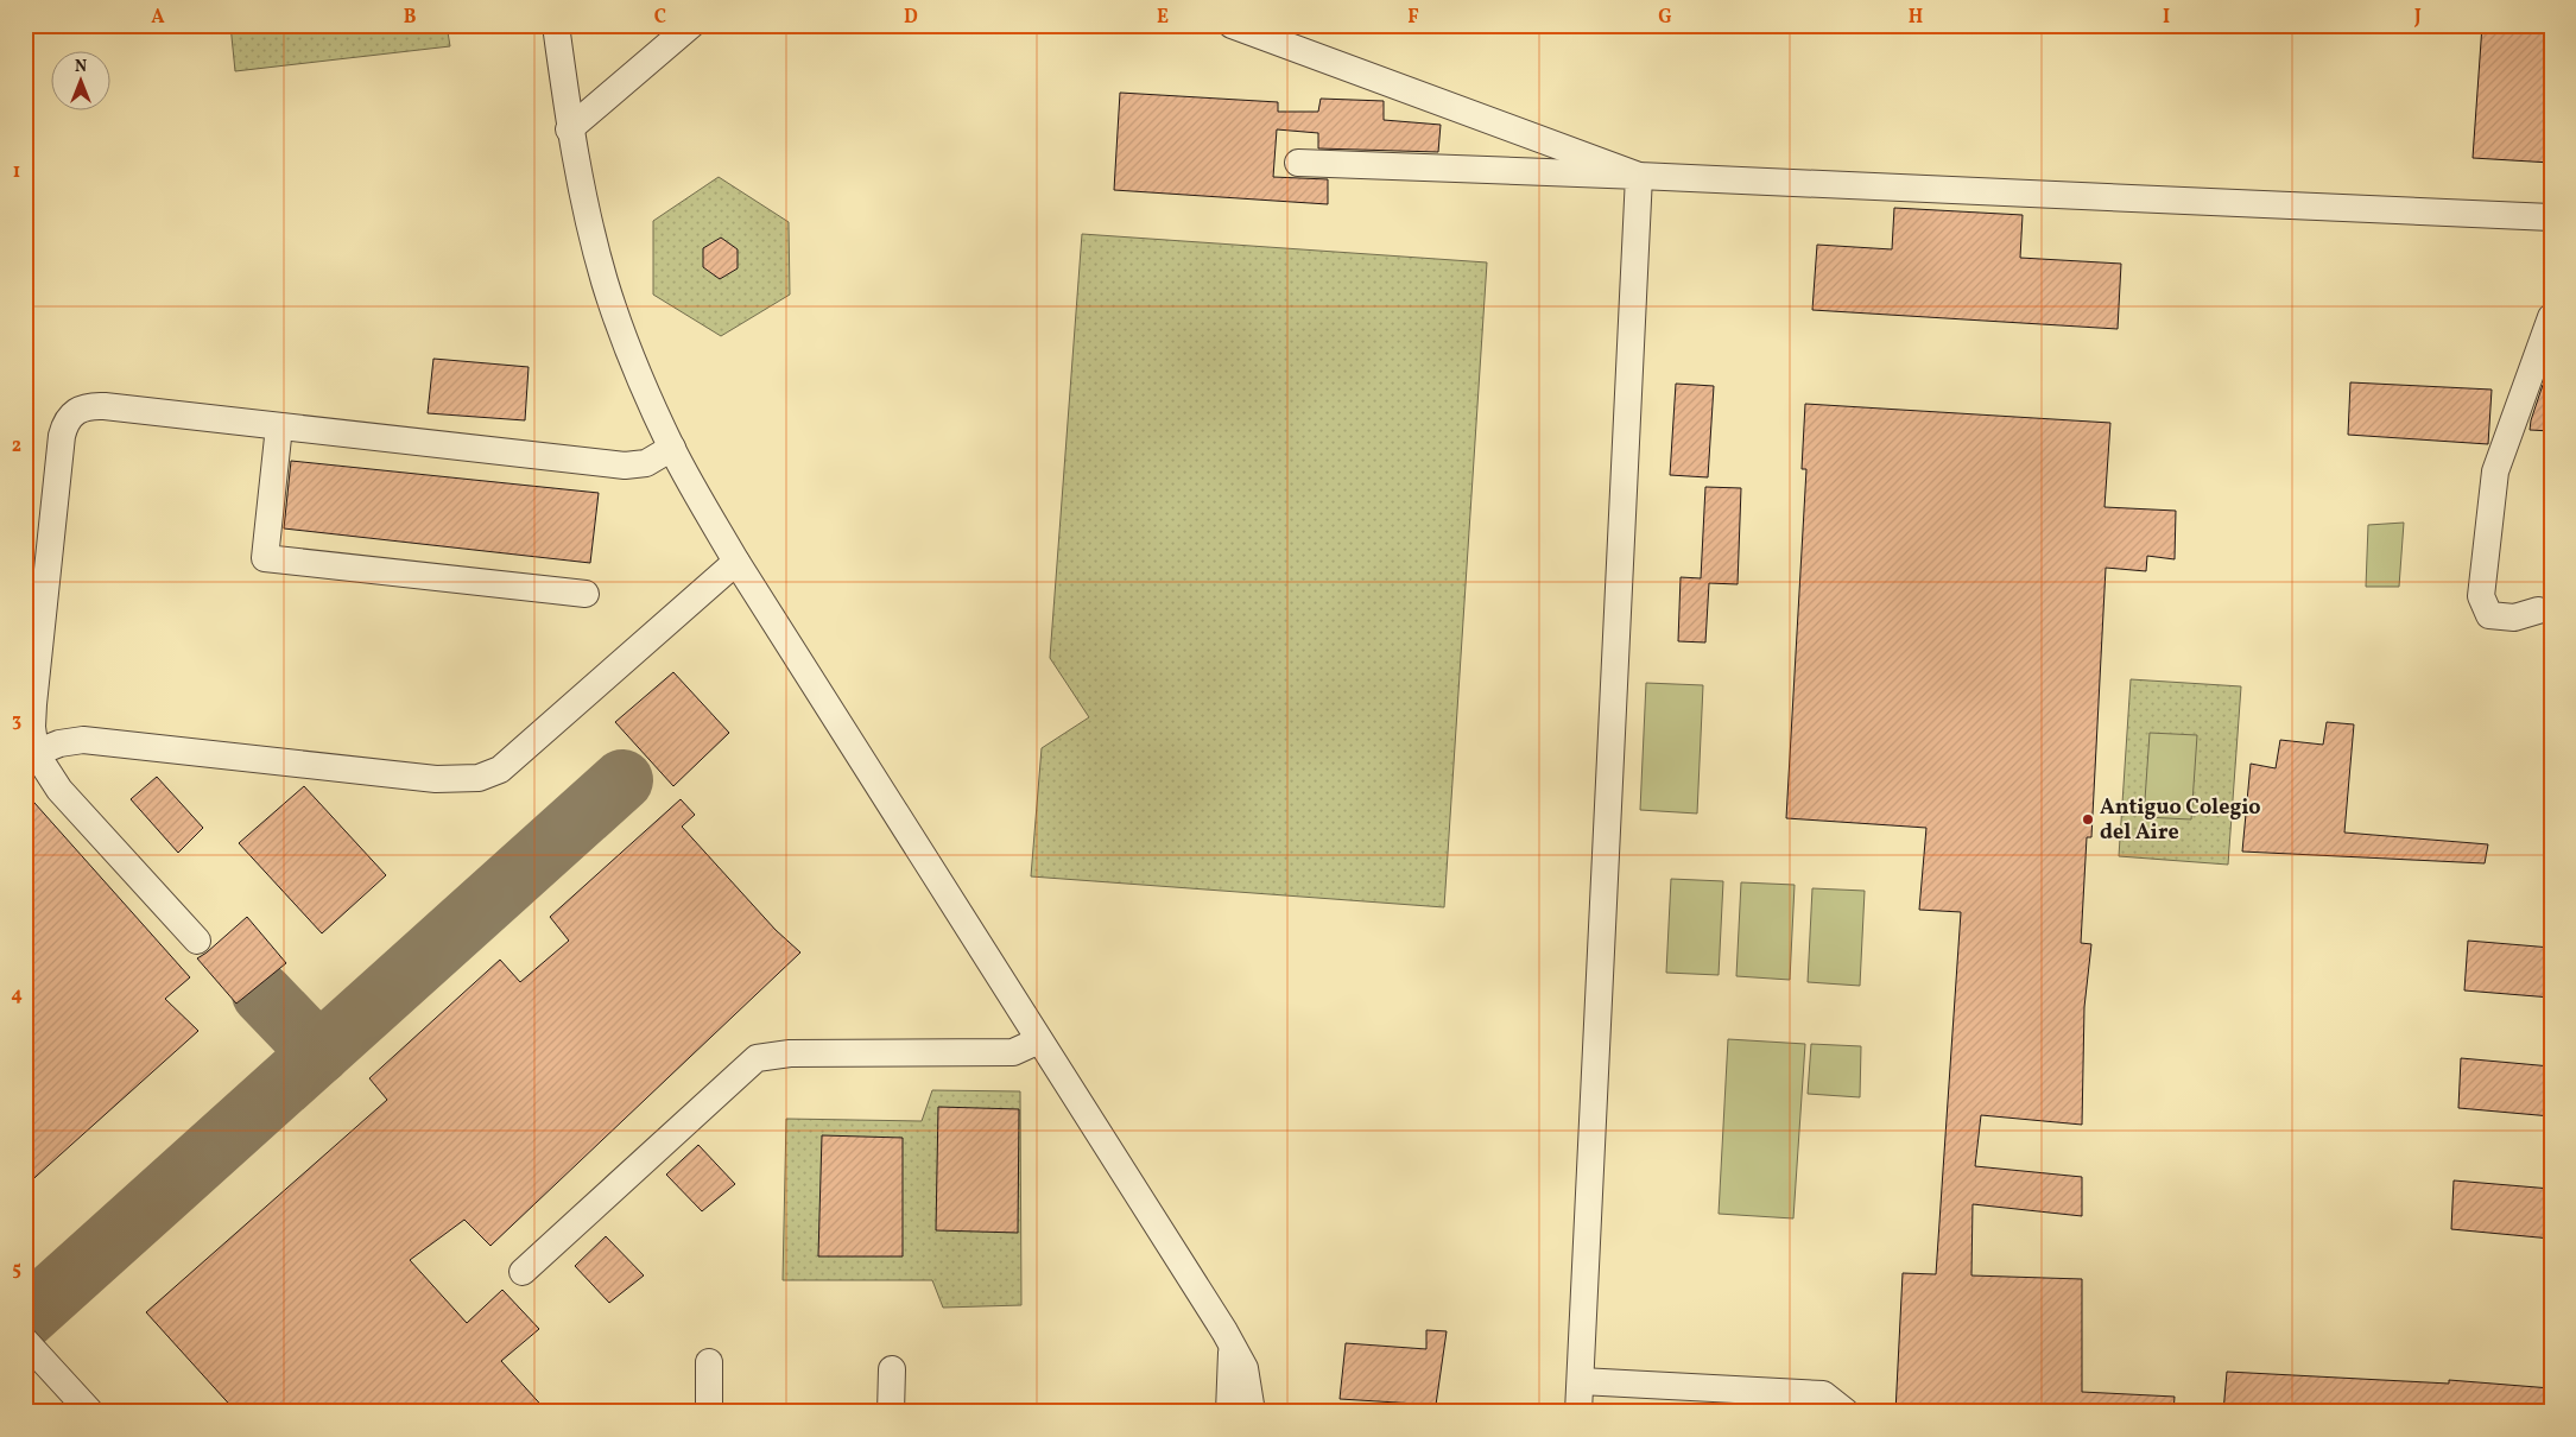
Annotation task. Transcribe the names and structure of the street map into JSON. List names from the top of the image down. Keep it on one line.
{"places":["Antiguo Colegio del Aire"],"north":"top","grid":{"columns":["A","B","C","D","E","F","G","H","I","J"],"rows":["1","2","3","4","5"]}}
